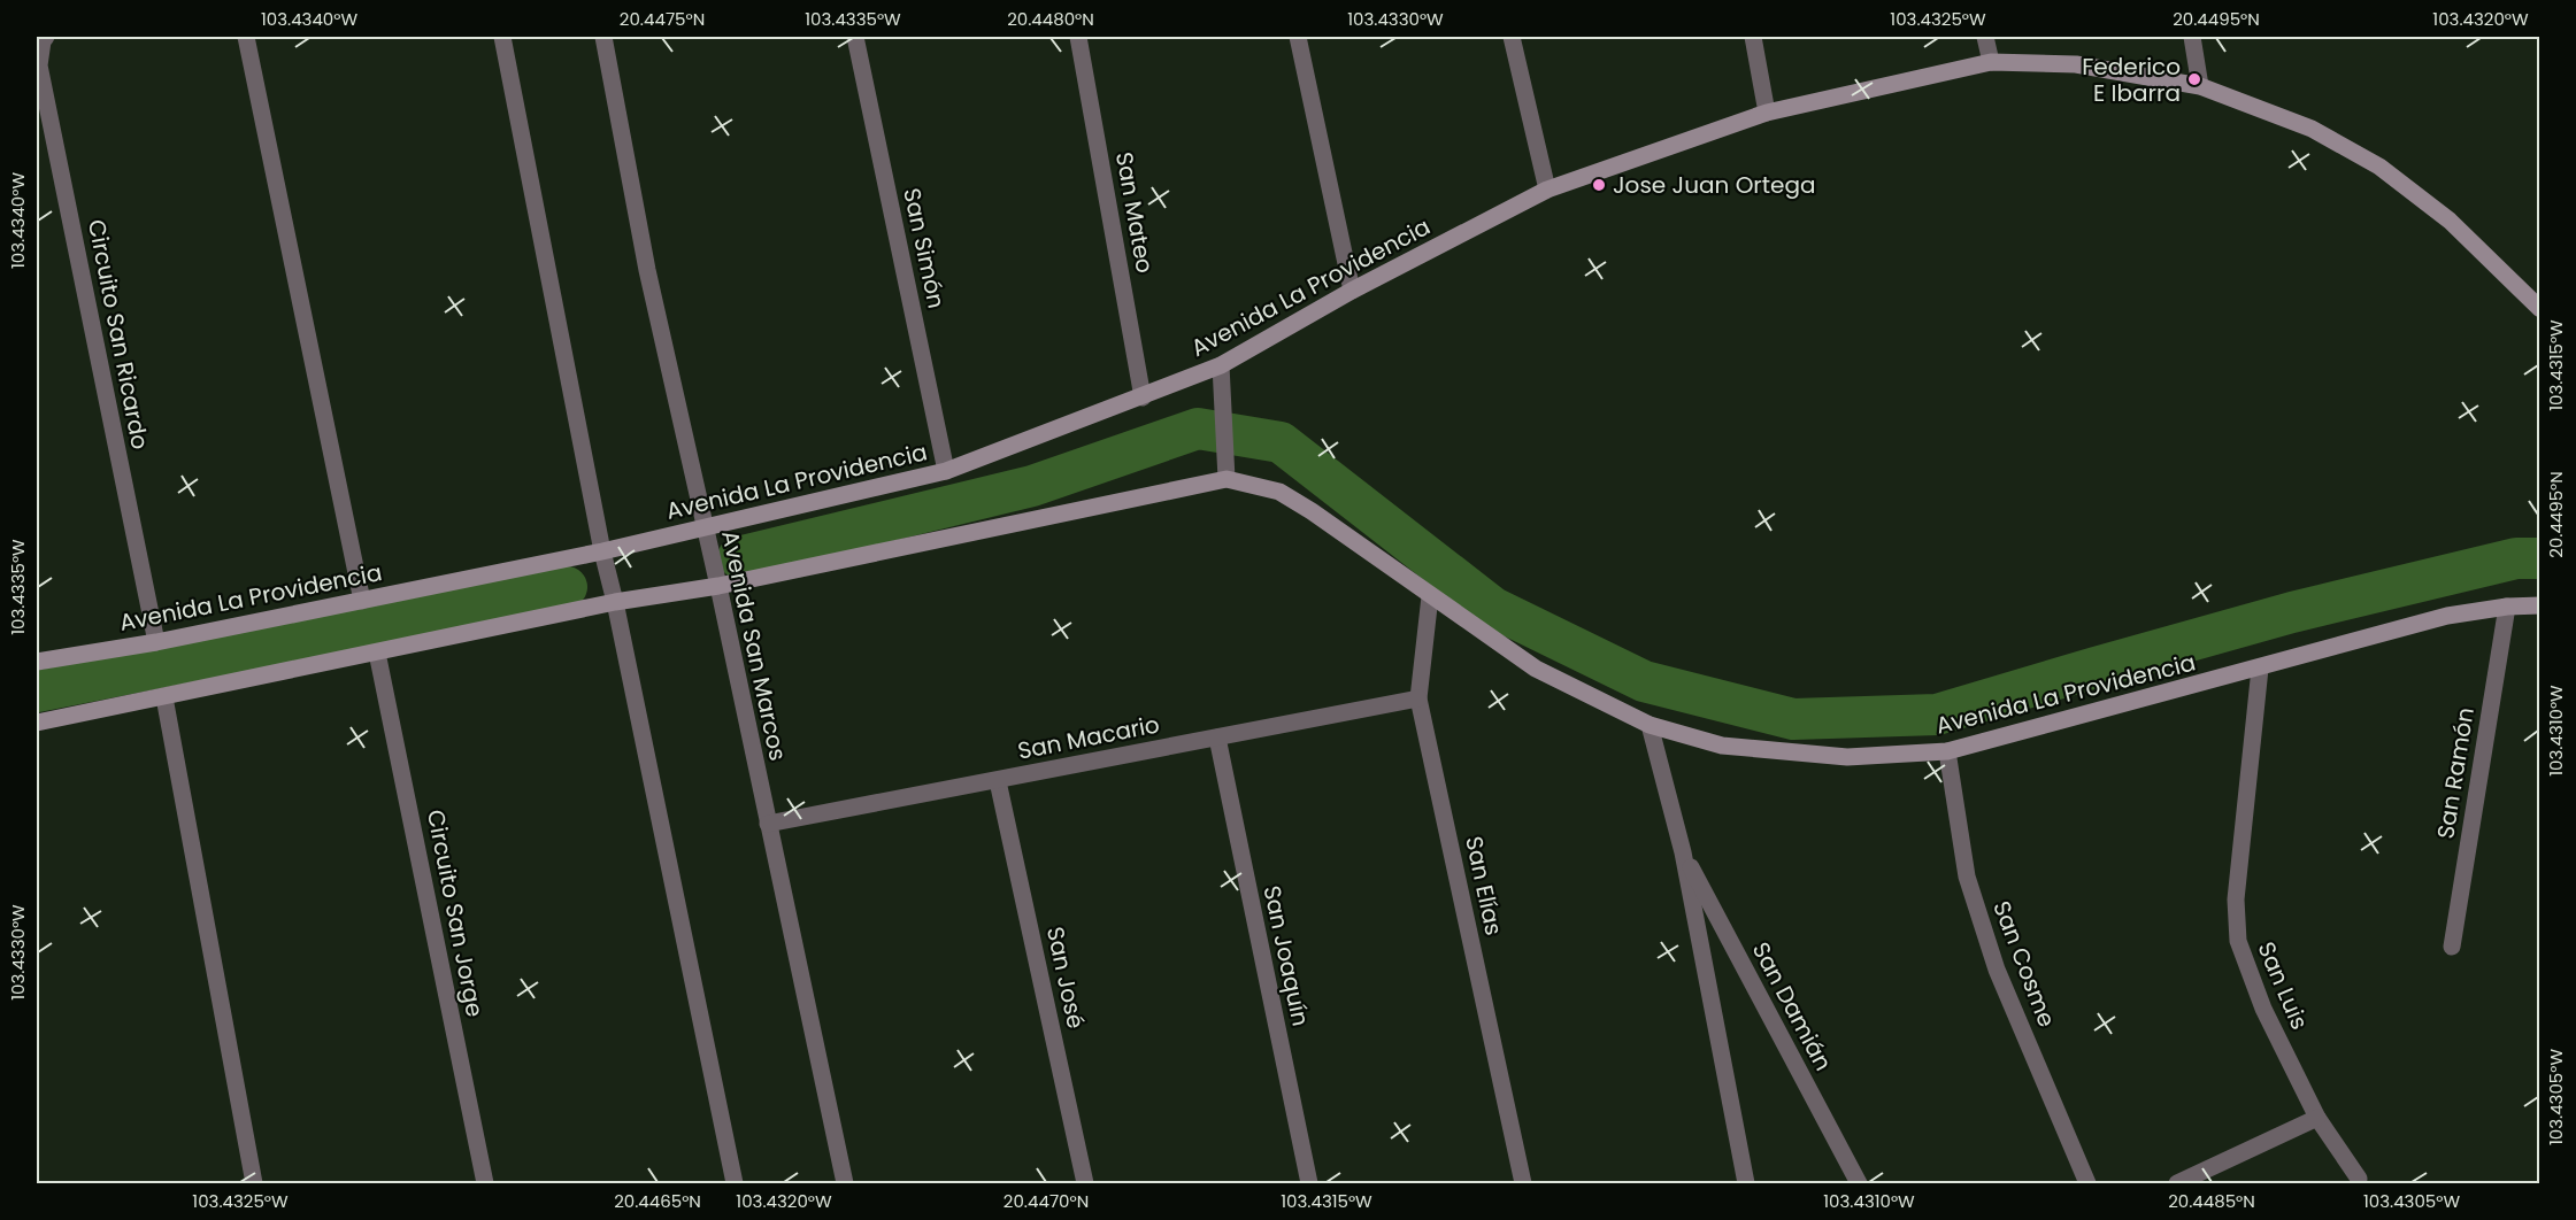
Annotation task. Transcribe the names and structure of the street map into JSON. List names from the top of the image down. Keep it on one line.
{"streets":{"street":["San Mateo","San Simón","Avenida La Providencia","Circuito San Ricardo","Avenida San Marcos","San Macario","San Ramón","San Elías","Circuito San Jorge","San Joaquín","San Cosme","San José","San Luis","San Damián"]},"crossings":[["San Mateo","Avenida La Providencia"],["San Simón","Avenida La Providencia"],["Avenida La Providencia","Circuito San Ricardo"],["Avenida La Providencia","Avenida San Marcos"],["Avenida La Providencia","San Ramón"],["Avenida La Providencia","San Elías"],["Avenida La Providencia","Circuito San Jorge"],["Avenida La Providencia","San Cosme"],["Avenida La Providencia","San Luis"],["Avenida La Providencia","San Damián"],["Avenida San Marcos","San Macario"],["San Macario","San Elías"],["San Macario","San Joaquín"],["San Macario","San José"]],"places":["Federico E Ibarra","Jose Juan Ortega"],"coordinates":["103.4340°W","20.4475°N","103.4335°W","20.4480°N","103.4330°W","103.4325°W","20.4495°N","103.4320°W","103.4315°W","103.4310°W","103.4305°W","20.4465°N","20.4470°N","20.4485°N"]}
